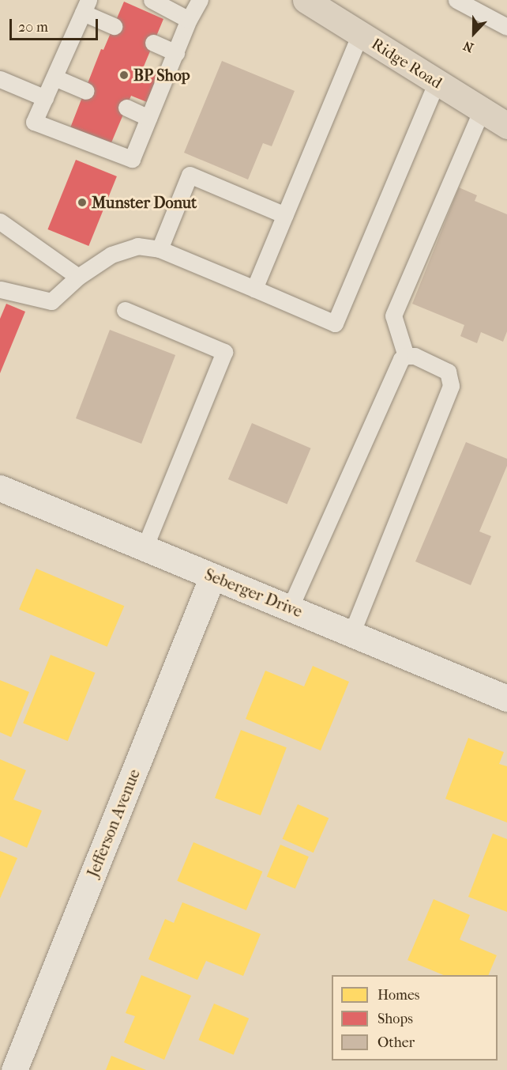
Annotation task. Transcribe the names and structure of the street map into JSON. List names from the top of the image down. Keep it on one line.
{"streets":{"main road":["Ridge Road"],"street":["Seberger Drive","Jefferson Avenue"]},"crossings":[["Seberger Drive","Jefferson Avenue"]],"places":["BP Shop","Munster Donut"],"legend":["Homes","Shops","Other"],"scale_bar":"20 m","north":"bottom"}
